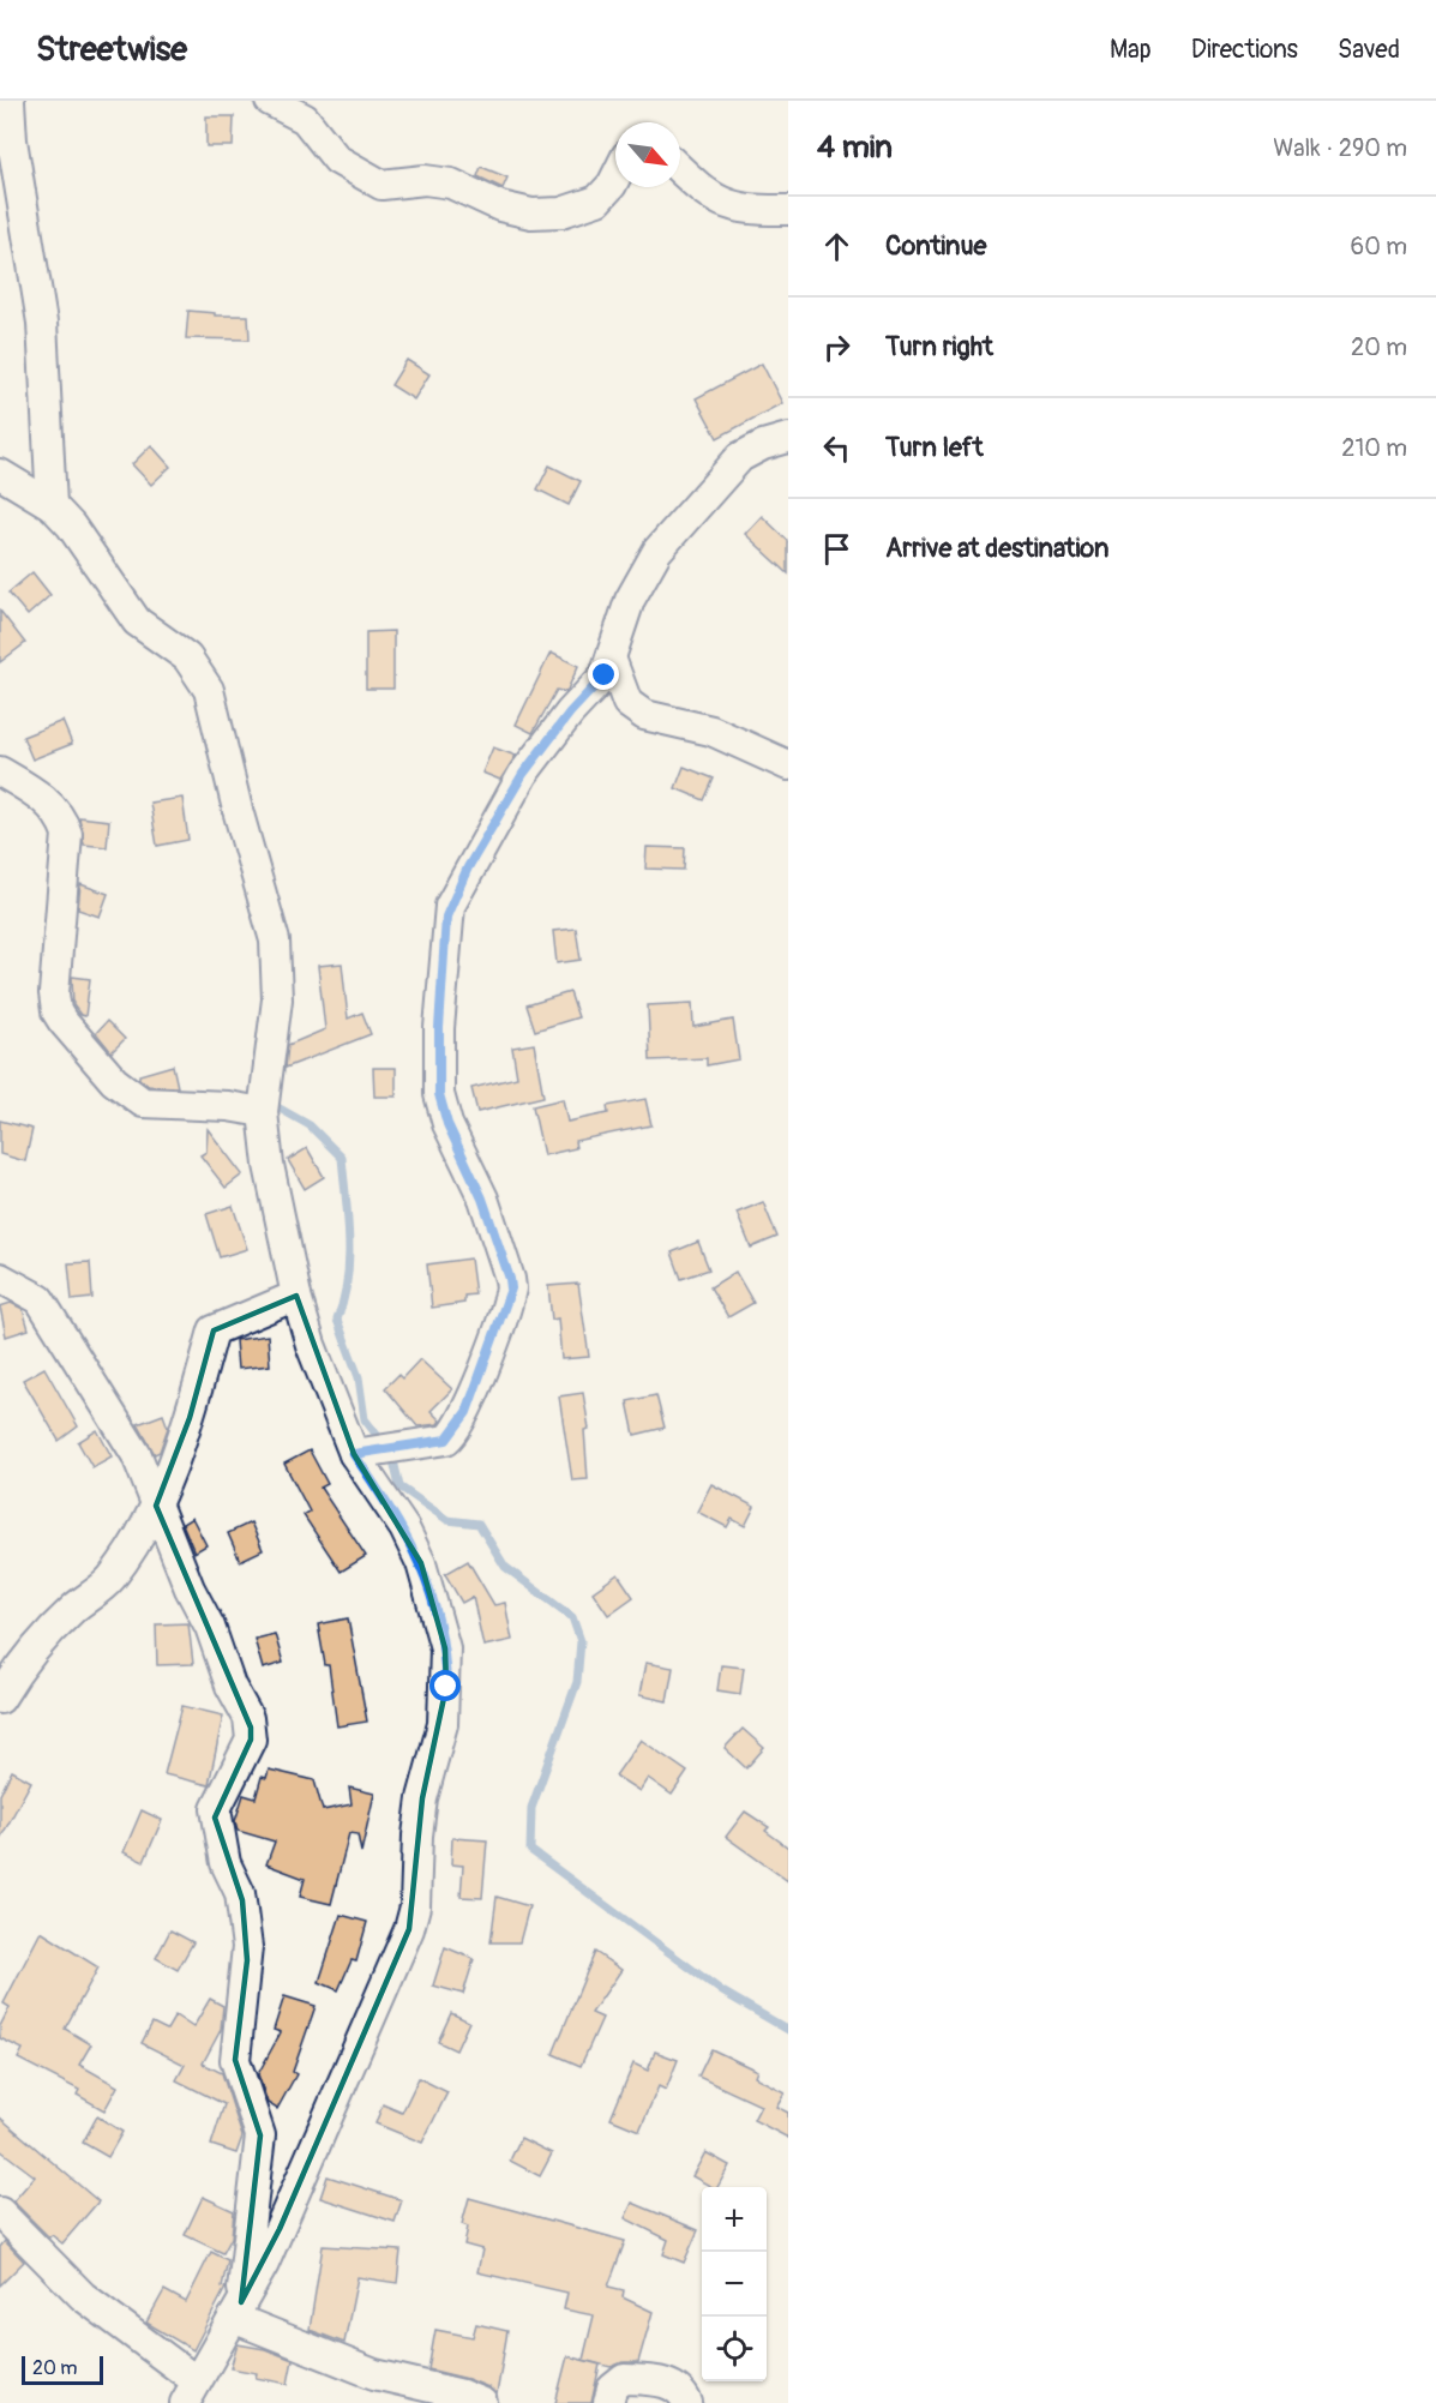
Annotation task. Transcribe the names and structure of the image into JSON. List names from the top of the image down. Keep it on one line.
{"scale_bar":"20 m","north":"bottom right","page":{"header":"Streetwise","nav":["Map","Directions","Saved"],"heading":["4 min","Walk · 290 m"],"list":[["Continue","60 m"],["Turn right","20 m"],["Turn left","210 m"],"Arrive at destination"],"map_buttons":["+","−"],"scale":"20 m"}}
